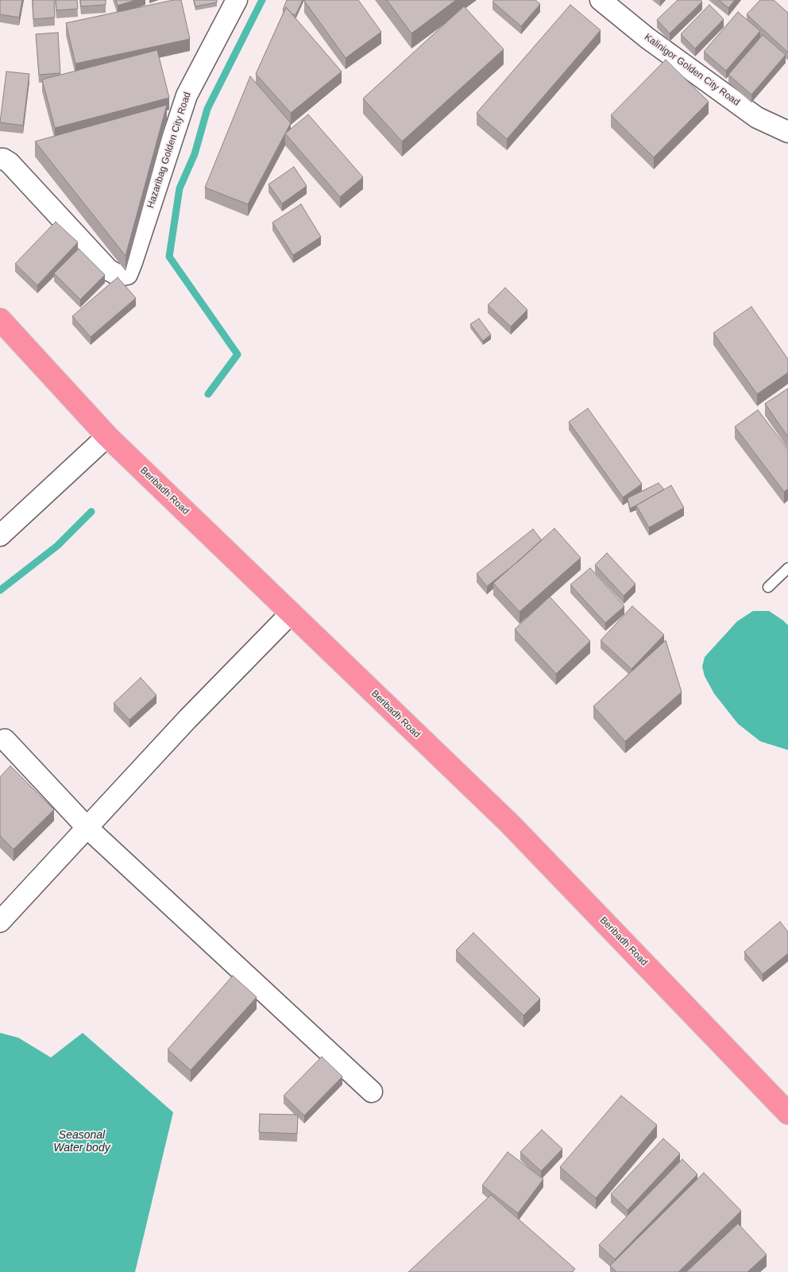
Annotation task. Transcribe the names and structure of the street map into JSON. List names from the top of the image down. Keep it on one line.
{"streets":{"highway":["Beribadh Road"],"street":["Kalinigor Golden City Road","Hazaribag Golden City Road"]},"water":["Seasonal Water body"]}
